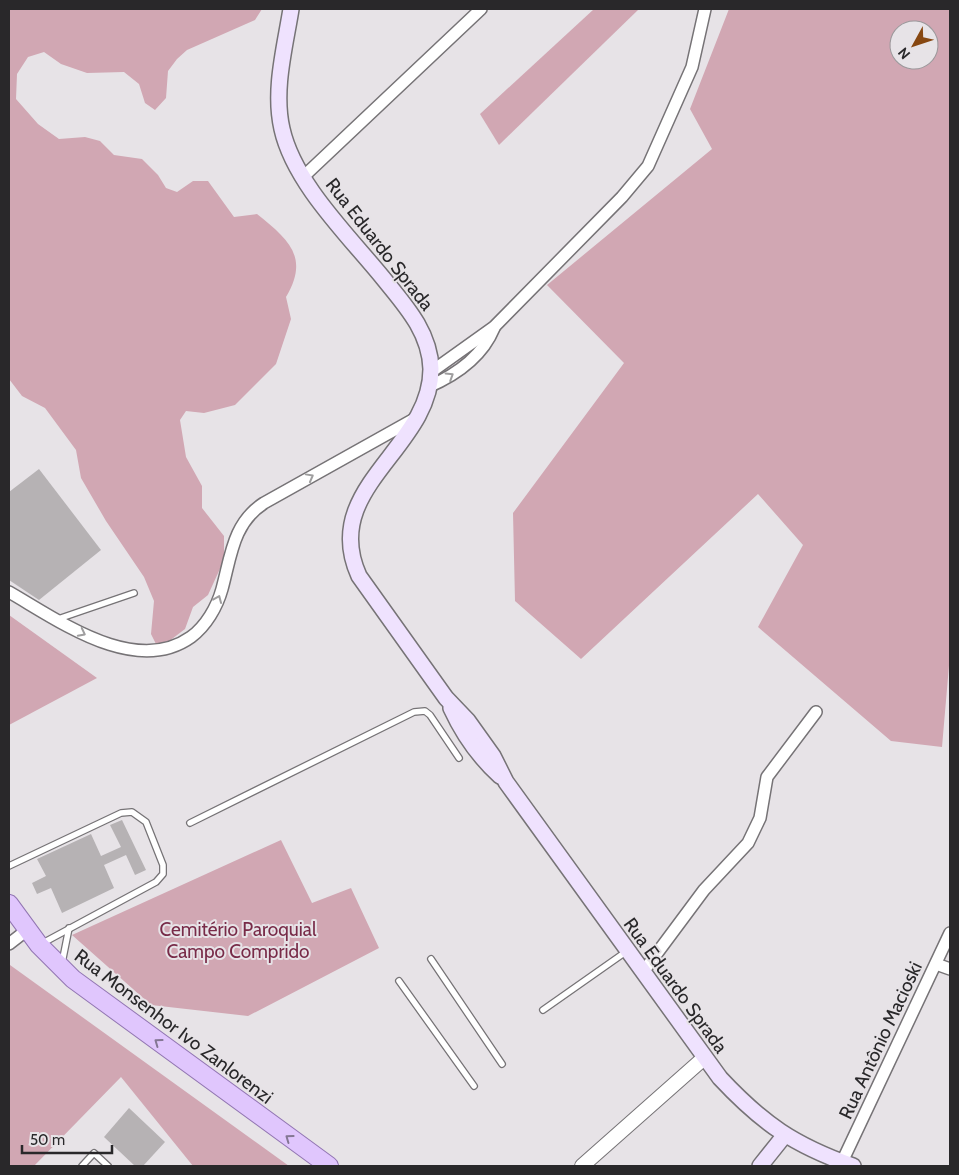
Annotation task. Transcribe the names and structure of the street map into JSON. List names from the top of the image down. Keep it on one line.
{"streets":{"main road":["Rua Eduardo Sprada","Rua Monsenhor Ivo Zanlorenzi"],"street":["Rua Antônio Macioski"]},"crossings":[["Rua Eduardo Sprada","Rua Antônio Macioski"]],"one_way":["Rua Monsenhor Ivo Zanlorenzi"],"parks":["Cemitério Paroquial Campo Comprido"],"scale_bar":"50 m","north":"bottom left"}
